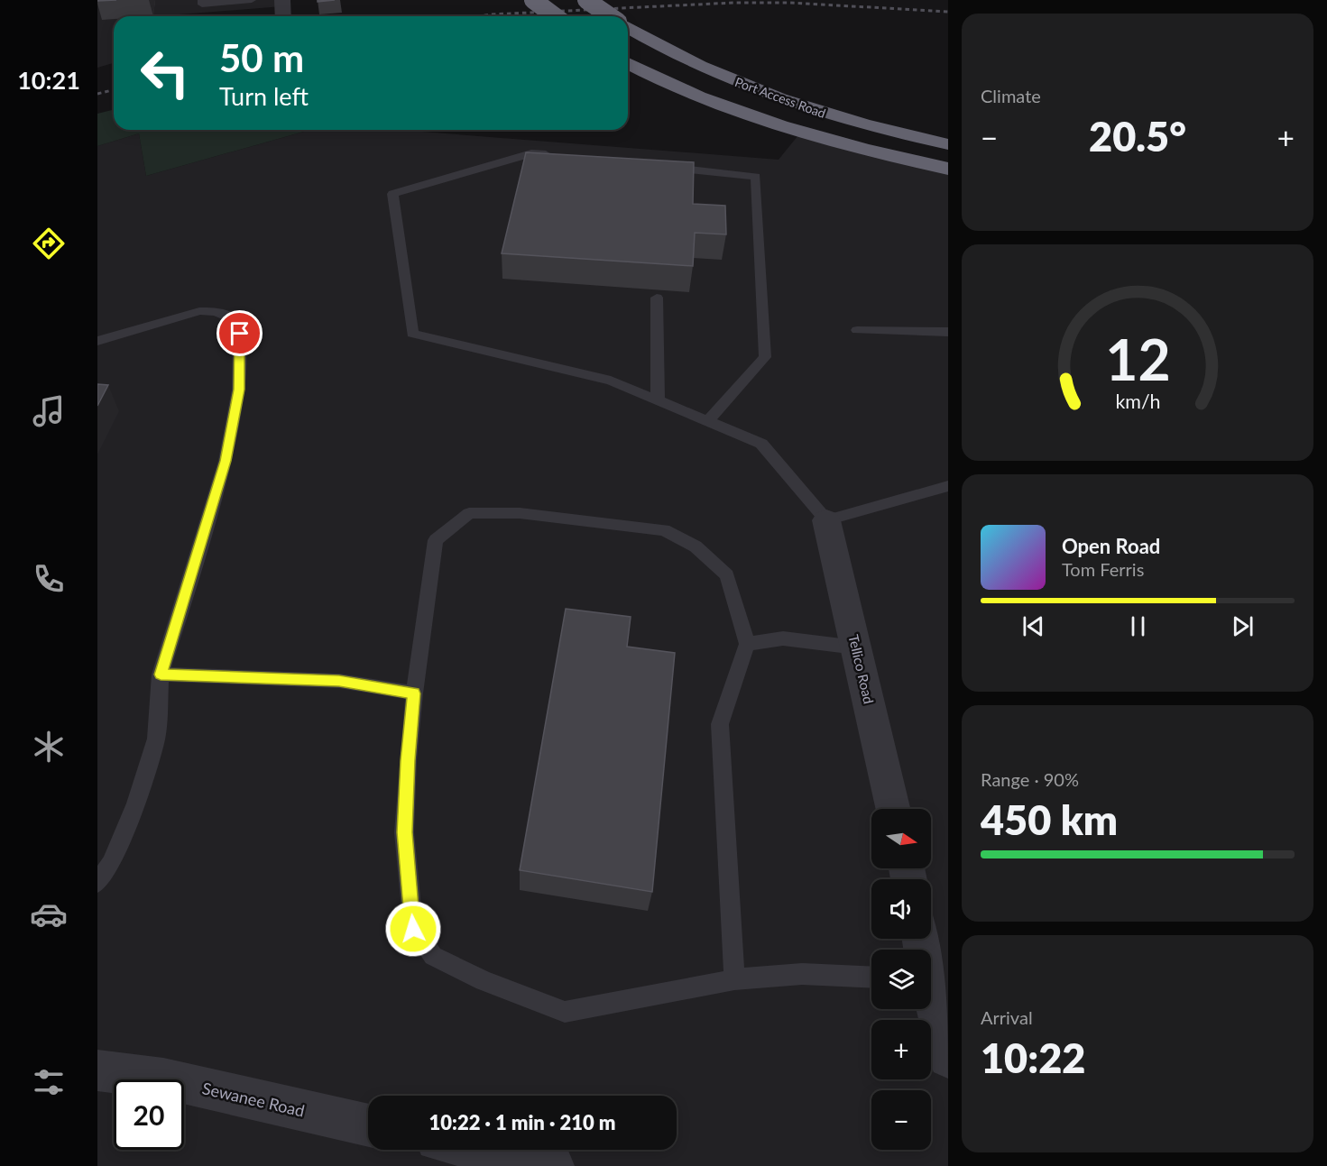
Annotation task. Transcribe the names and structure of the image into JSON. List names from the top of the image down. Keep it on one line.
{"streets":{"highway":["Port Access Road"],"street":["Tellico Road","Sewanee Road"]},"north":"right","page":{"tabs":"10:21","tile":["Climate",["Range · 90%","450 km"],["Arrival","10:22"]],"turn":["50 m","Turn left"],"heat":["−","20.5°","+"],"song":["Open Road","Tom Ferris"],"map_buttons":["+","−"],"limit":"20","trip":"10:22 · 1 min · 210 m","gauge":["12","km/h"]}}
